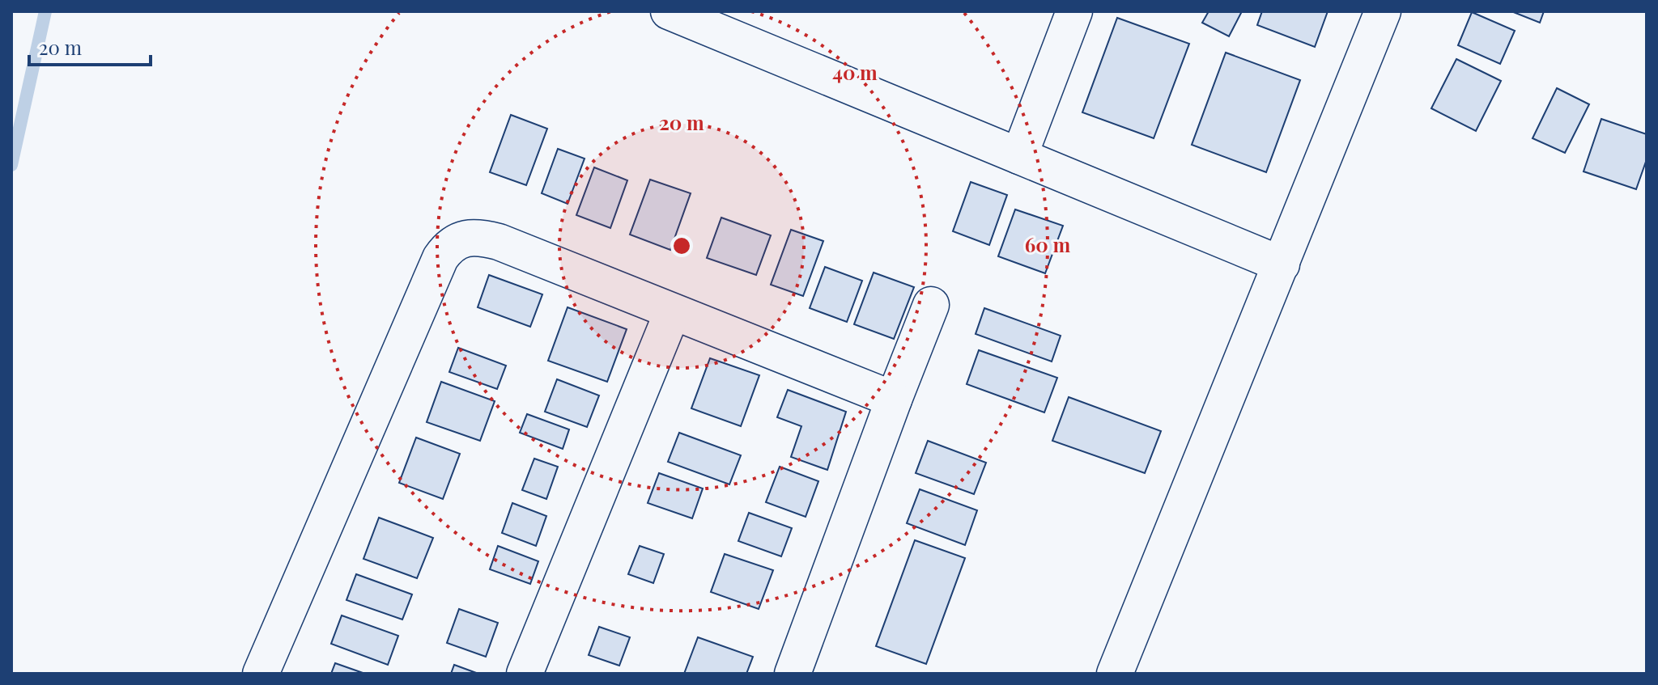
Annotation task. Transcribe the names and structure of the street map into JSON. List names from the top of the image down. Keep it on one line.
{"scale_bar":"20 m","rings":["40 m","20 m","60 m"]}
